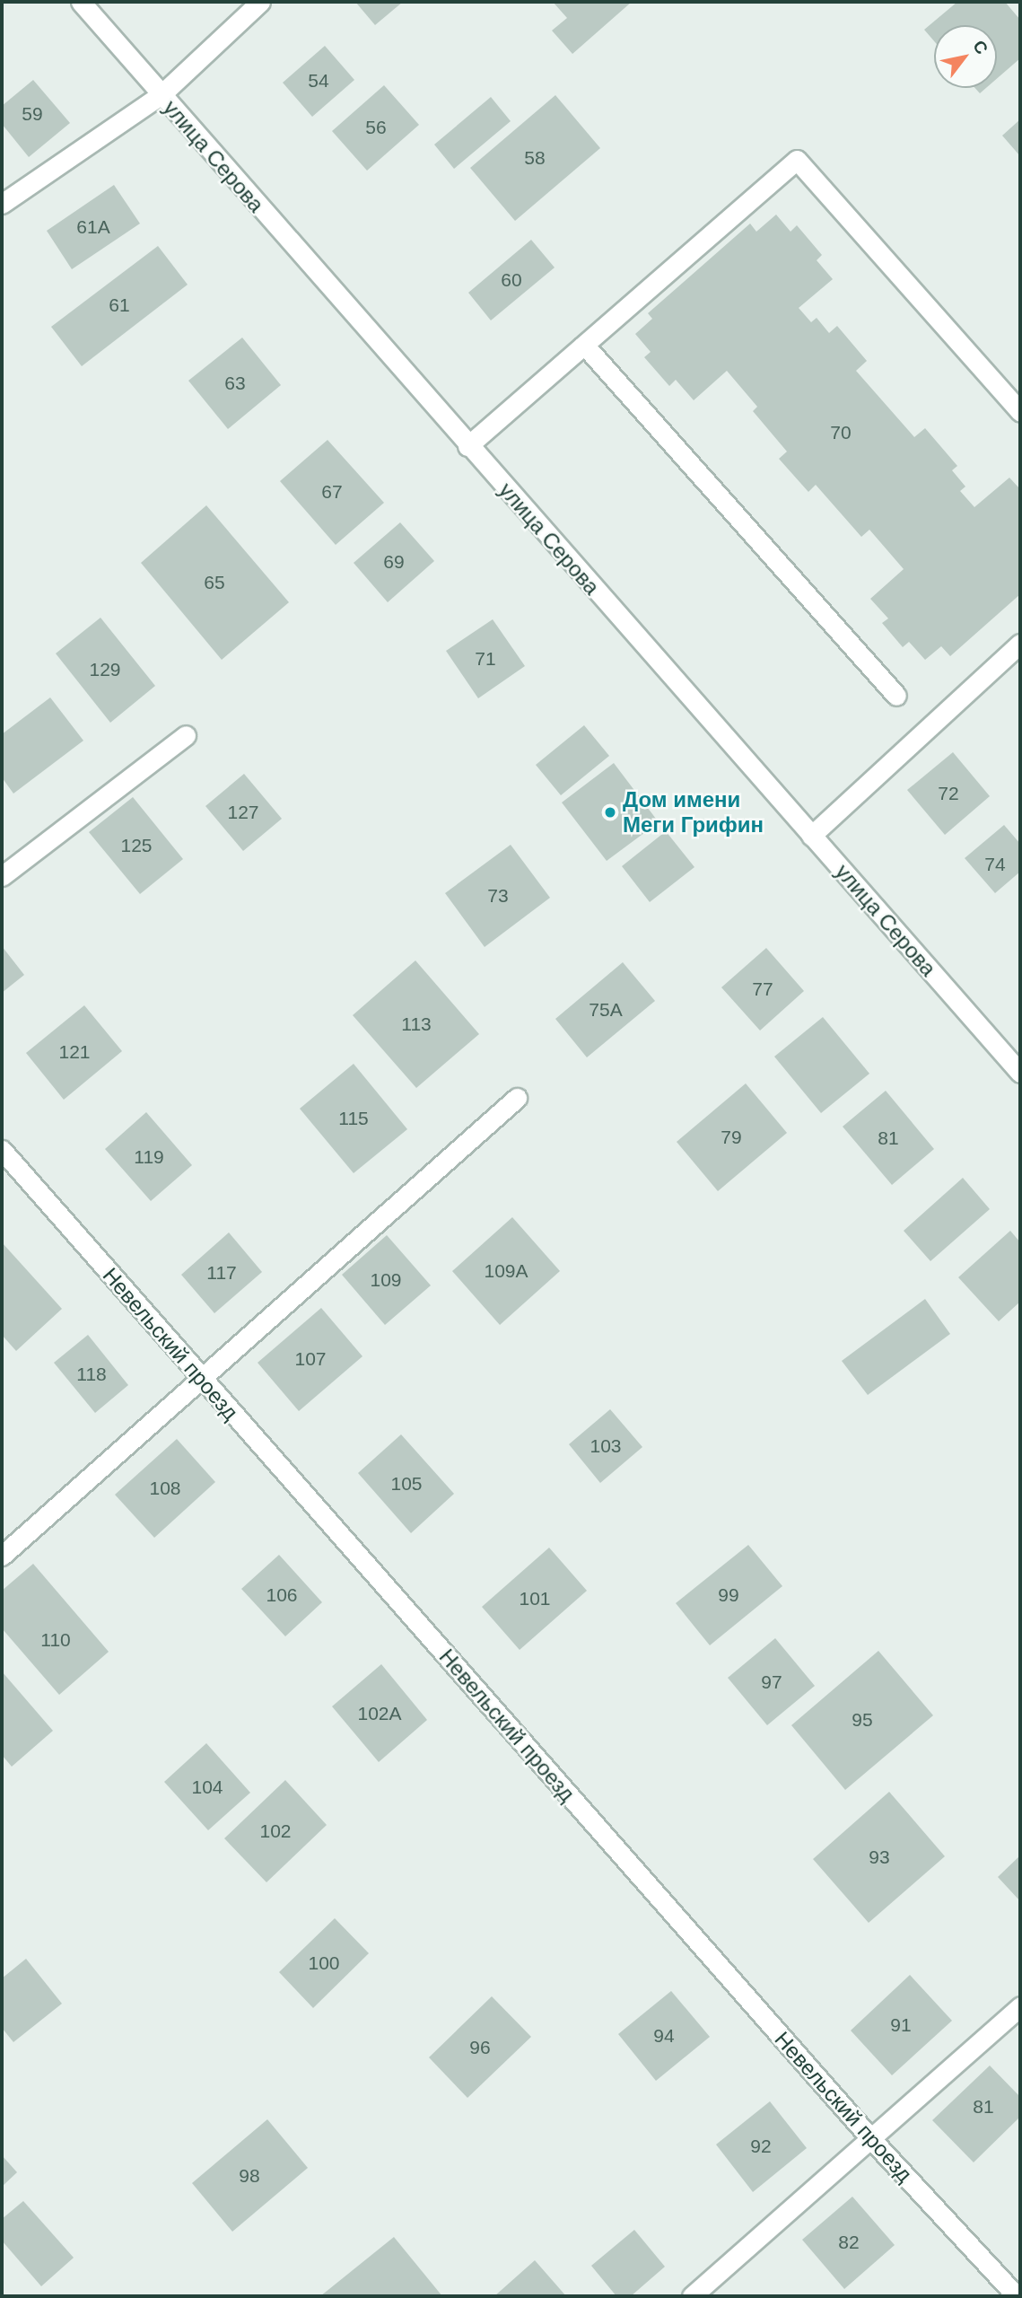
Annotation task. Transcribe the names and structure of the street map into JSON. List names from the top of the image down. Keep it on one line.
{"streets":{"street":["улица Серова","Невельский проезд"]},"places":["Дом имени Меги Грифин"],"house_numbers":["54","59","56","58","61А","60","61","63","70","67","69","65","71","129","72","127","125","74","73","77","75А","113","121","115","79","81","119","109А","117","109","107","118","103","105","108","106","99","101","110","97","102А","95","104","102","93","100","91","94","96","81","92","98","82"],"north":"top right"}
